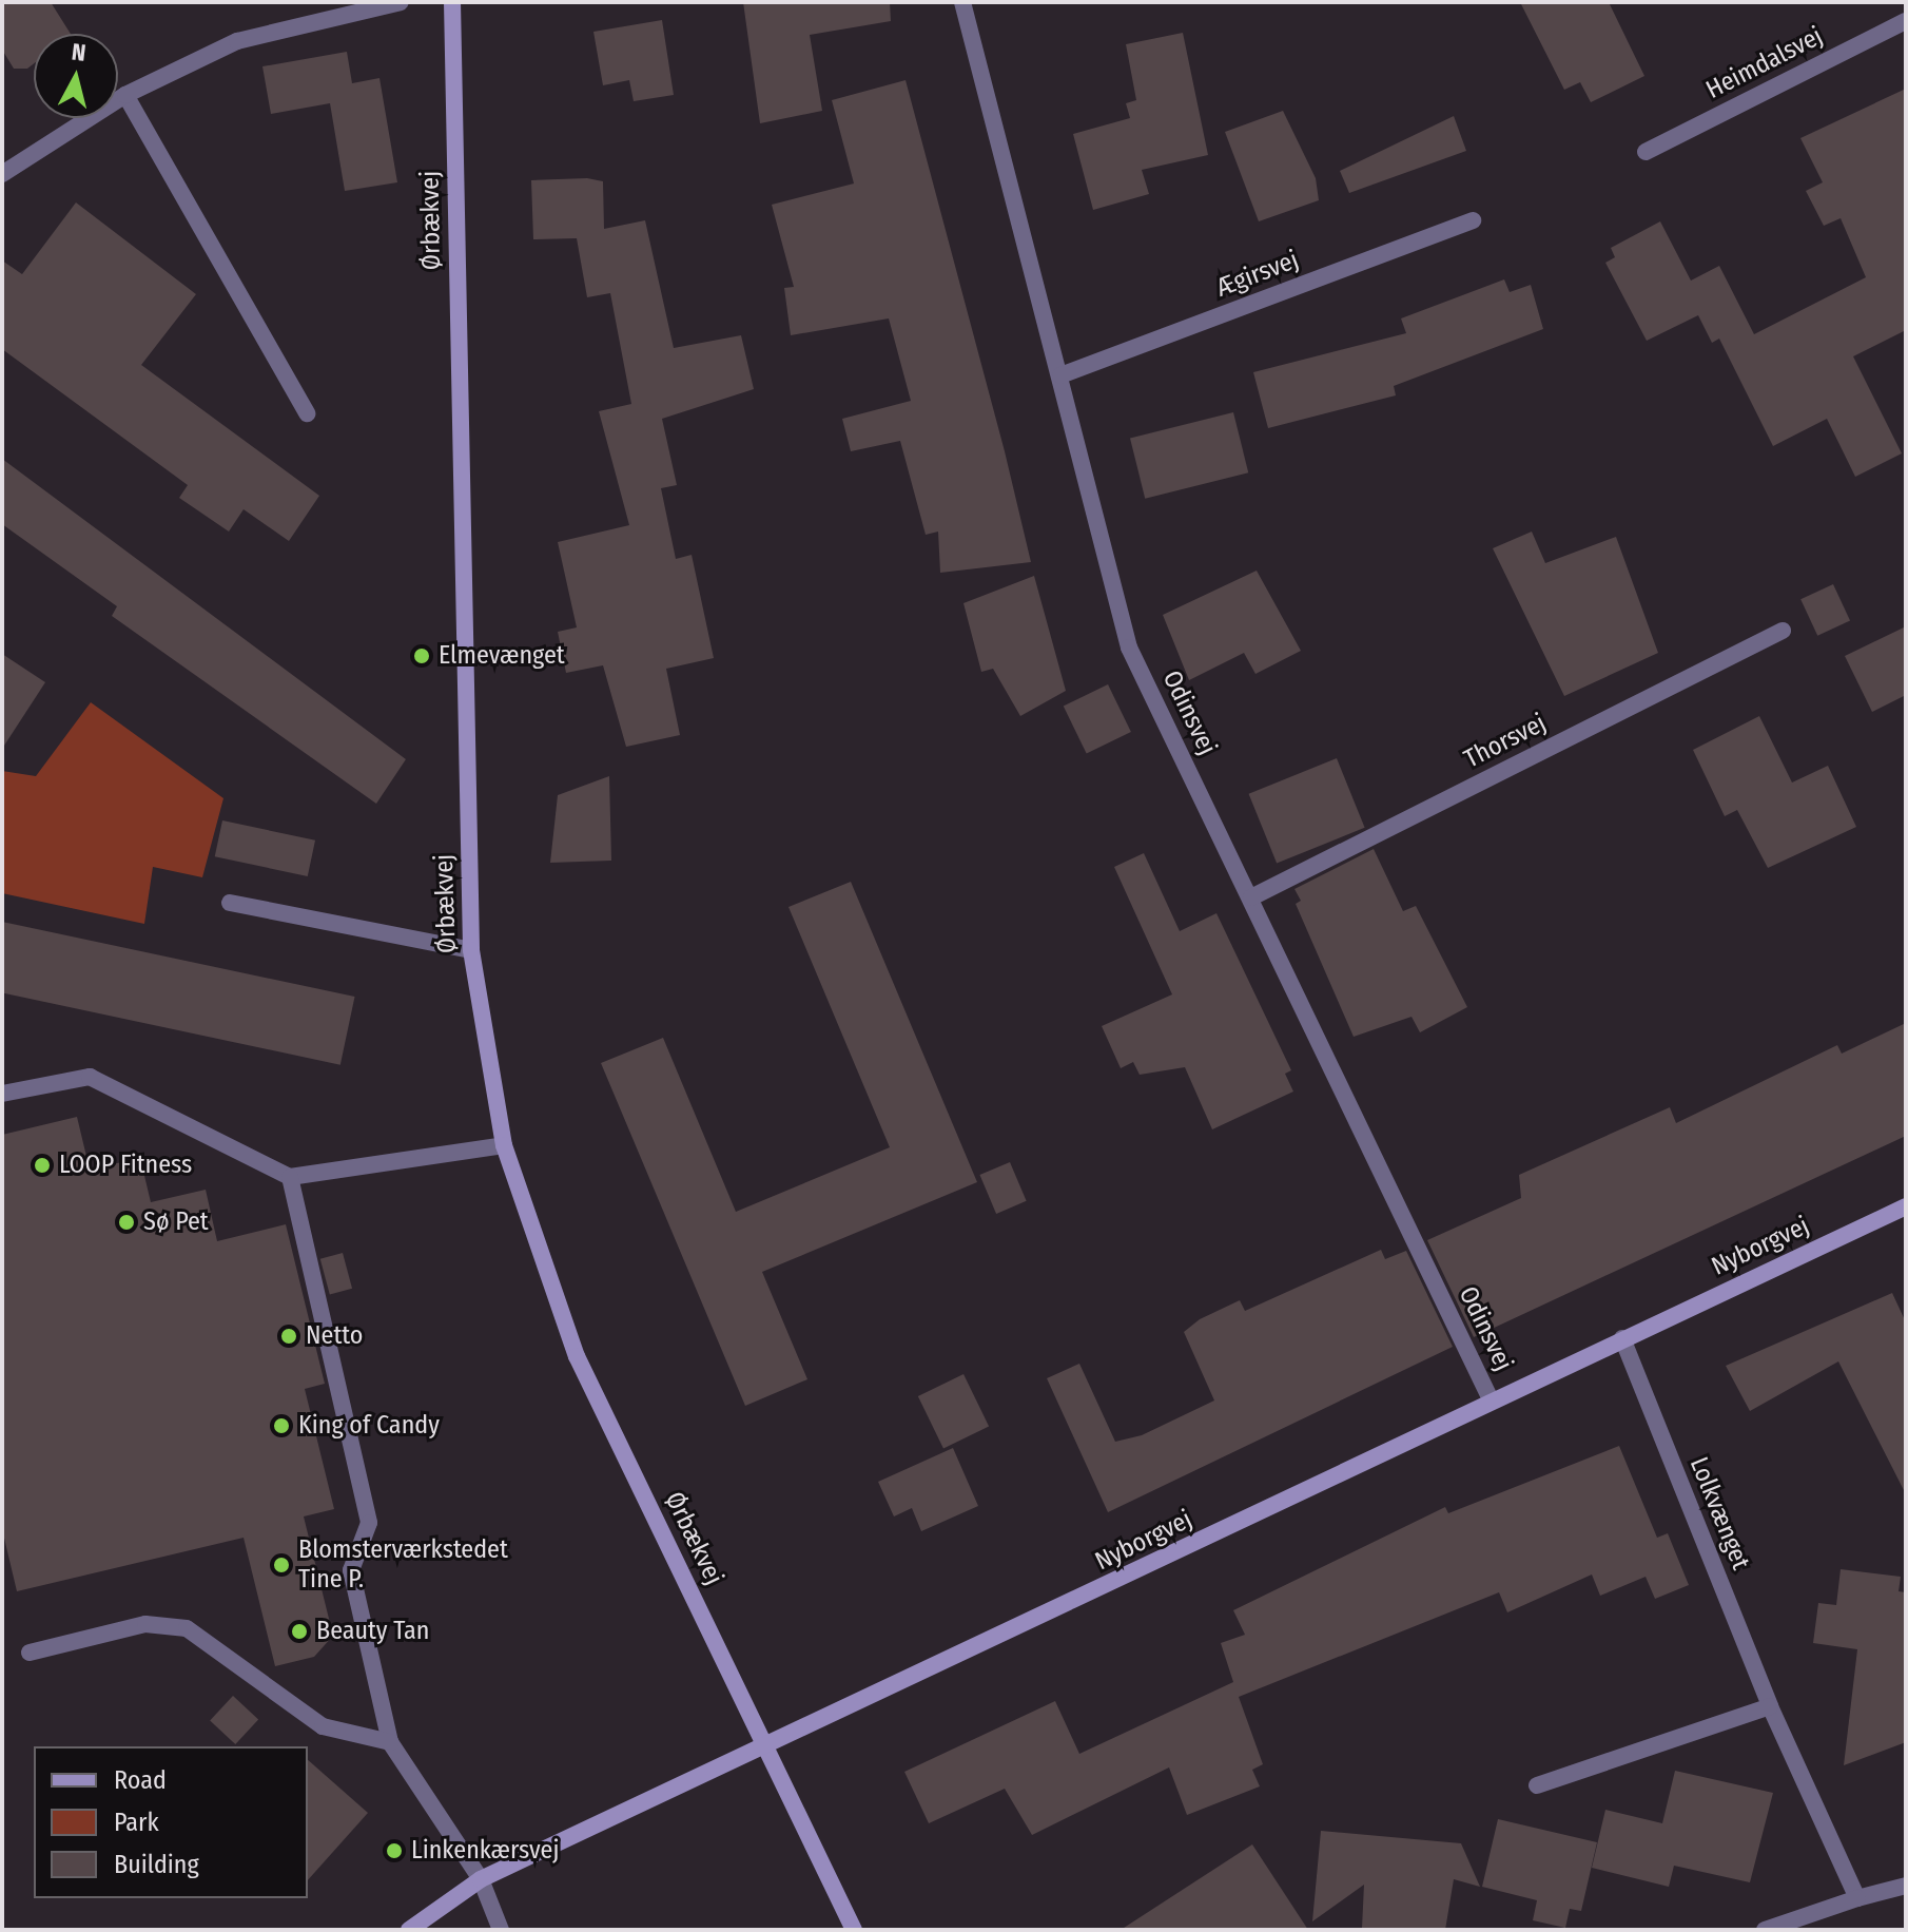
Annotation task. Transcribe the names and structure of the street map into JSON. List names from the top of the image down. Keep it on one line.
{"streets":{"street":["Heimdalsvej","Ørbækvej","Ægirsvej","Odinsvej","Thorsvej","Nyborgvej","Lolkvænget"]},"crossings":[["Ørbækvej","Nyborgvej"],["Ægirsvej","Odinsvej"],["Odinsvej","Thorsvej"],["Odinsvej","Nyborgvej"],["Nyborgvej","Lolkvænget"]],"places":["Elmevænget","LOOP Fitness","Sø Pet","Netto","King of Candy","Blomsterværkstedet Tine P.","Beauty Tan","Linkenkærsvej"],"legend":["Road","Park","Building"],"north":"top"}
